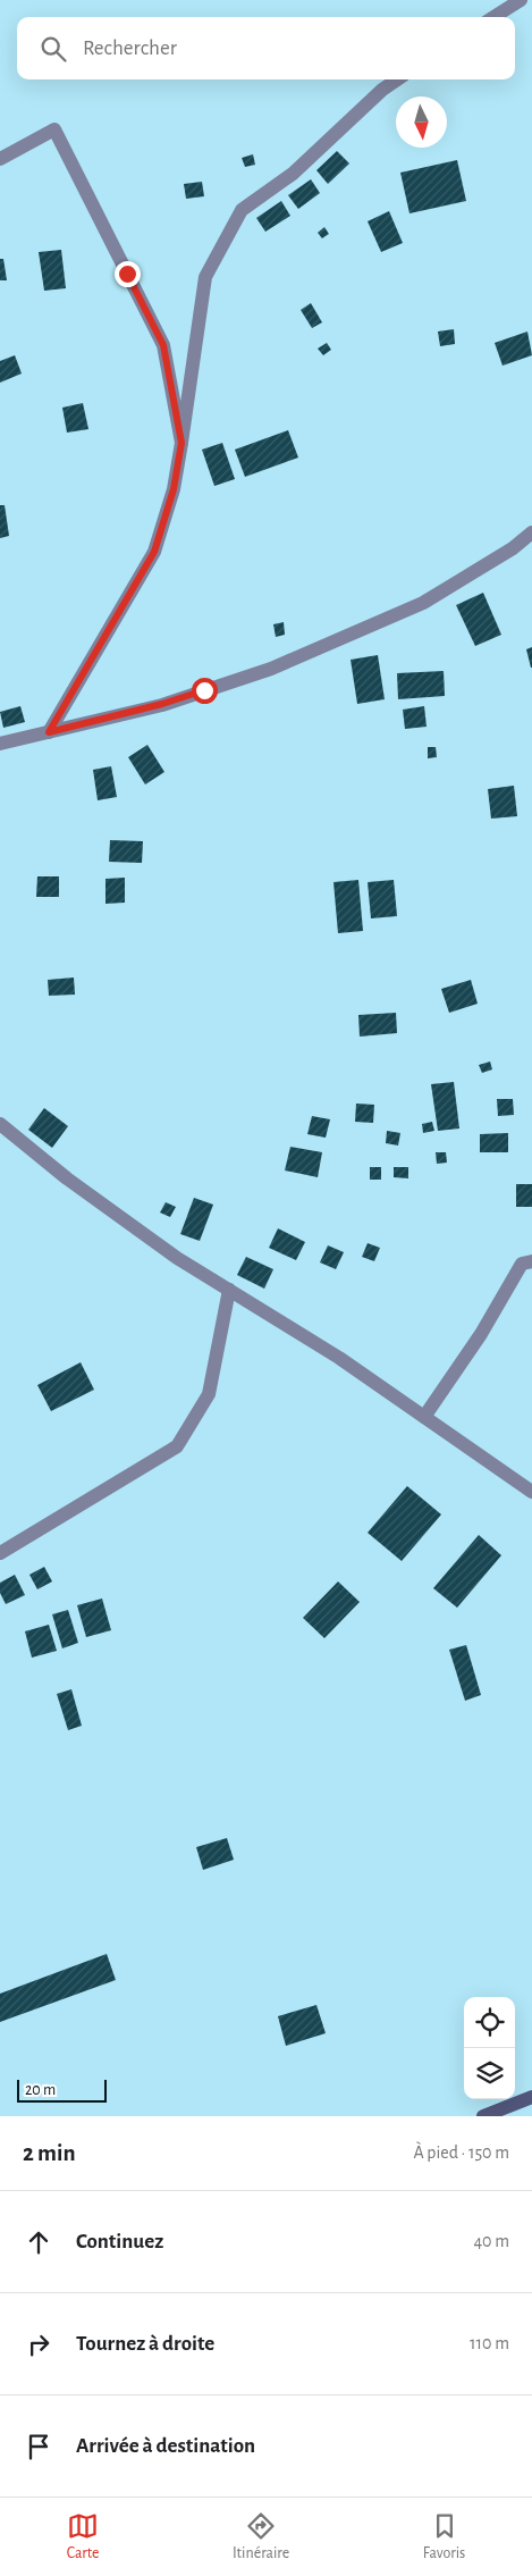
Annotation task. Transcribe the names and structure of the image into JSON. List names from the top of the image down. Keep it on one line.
{"scale_bar":"20 m","north":"bottom","page":{"search":"Rechercher","scale":"20 m","heading":["2 min","À pied · 150 m"],"list":[["Continuez","40 m"],["Tournez à droite","110 m"],"Arrivée à destination"],"nav":["Carte","Itinéraire","Favoris"]}}
